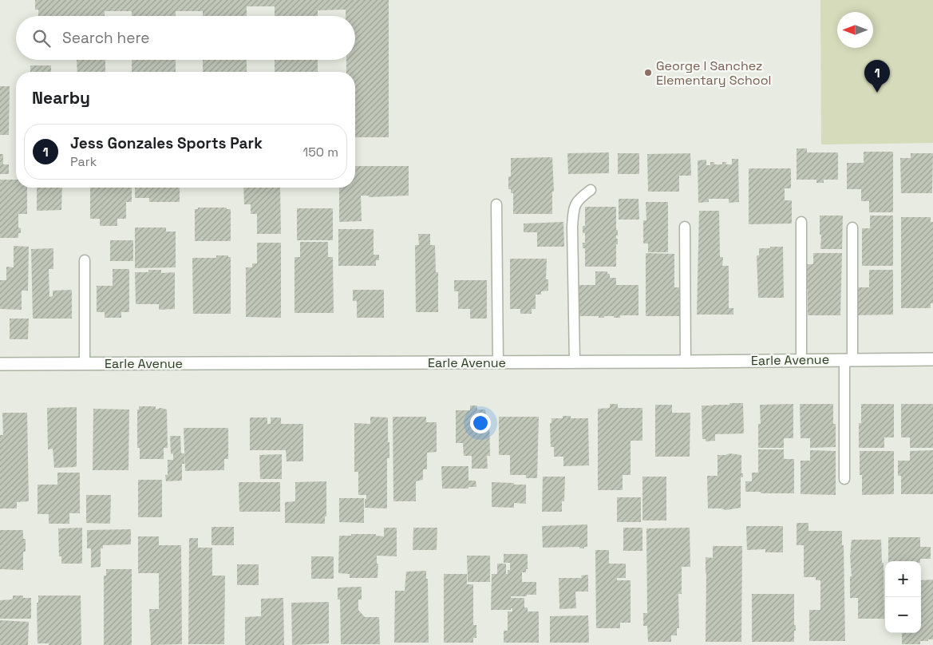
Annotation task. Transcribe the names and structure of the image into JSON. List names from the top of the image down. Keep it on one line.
{"streets":{"street":["Earle Avenue"]},"places":["George I Sanchez Elementary School"],"north":"left","page":{"search":"Search here","pins":"1","heading":"Nearby","list":[{"mark":"1","name":"Jess Gonzales Sports Park","note":"Park","value":"150 m"}],"map_buttons":["+","−"]}}
